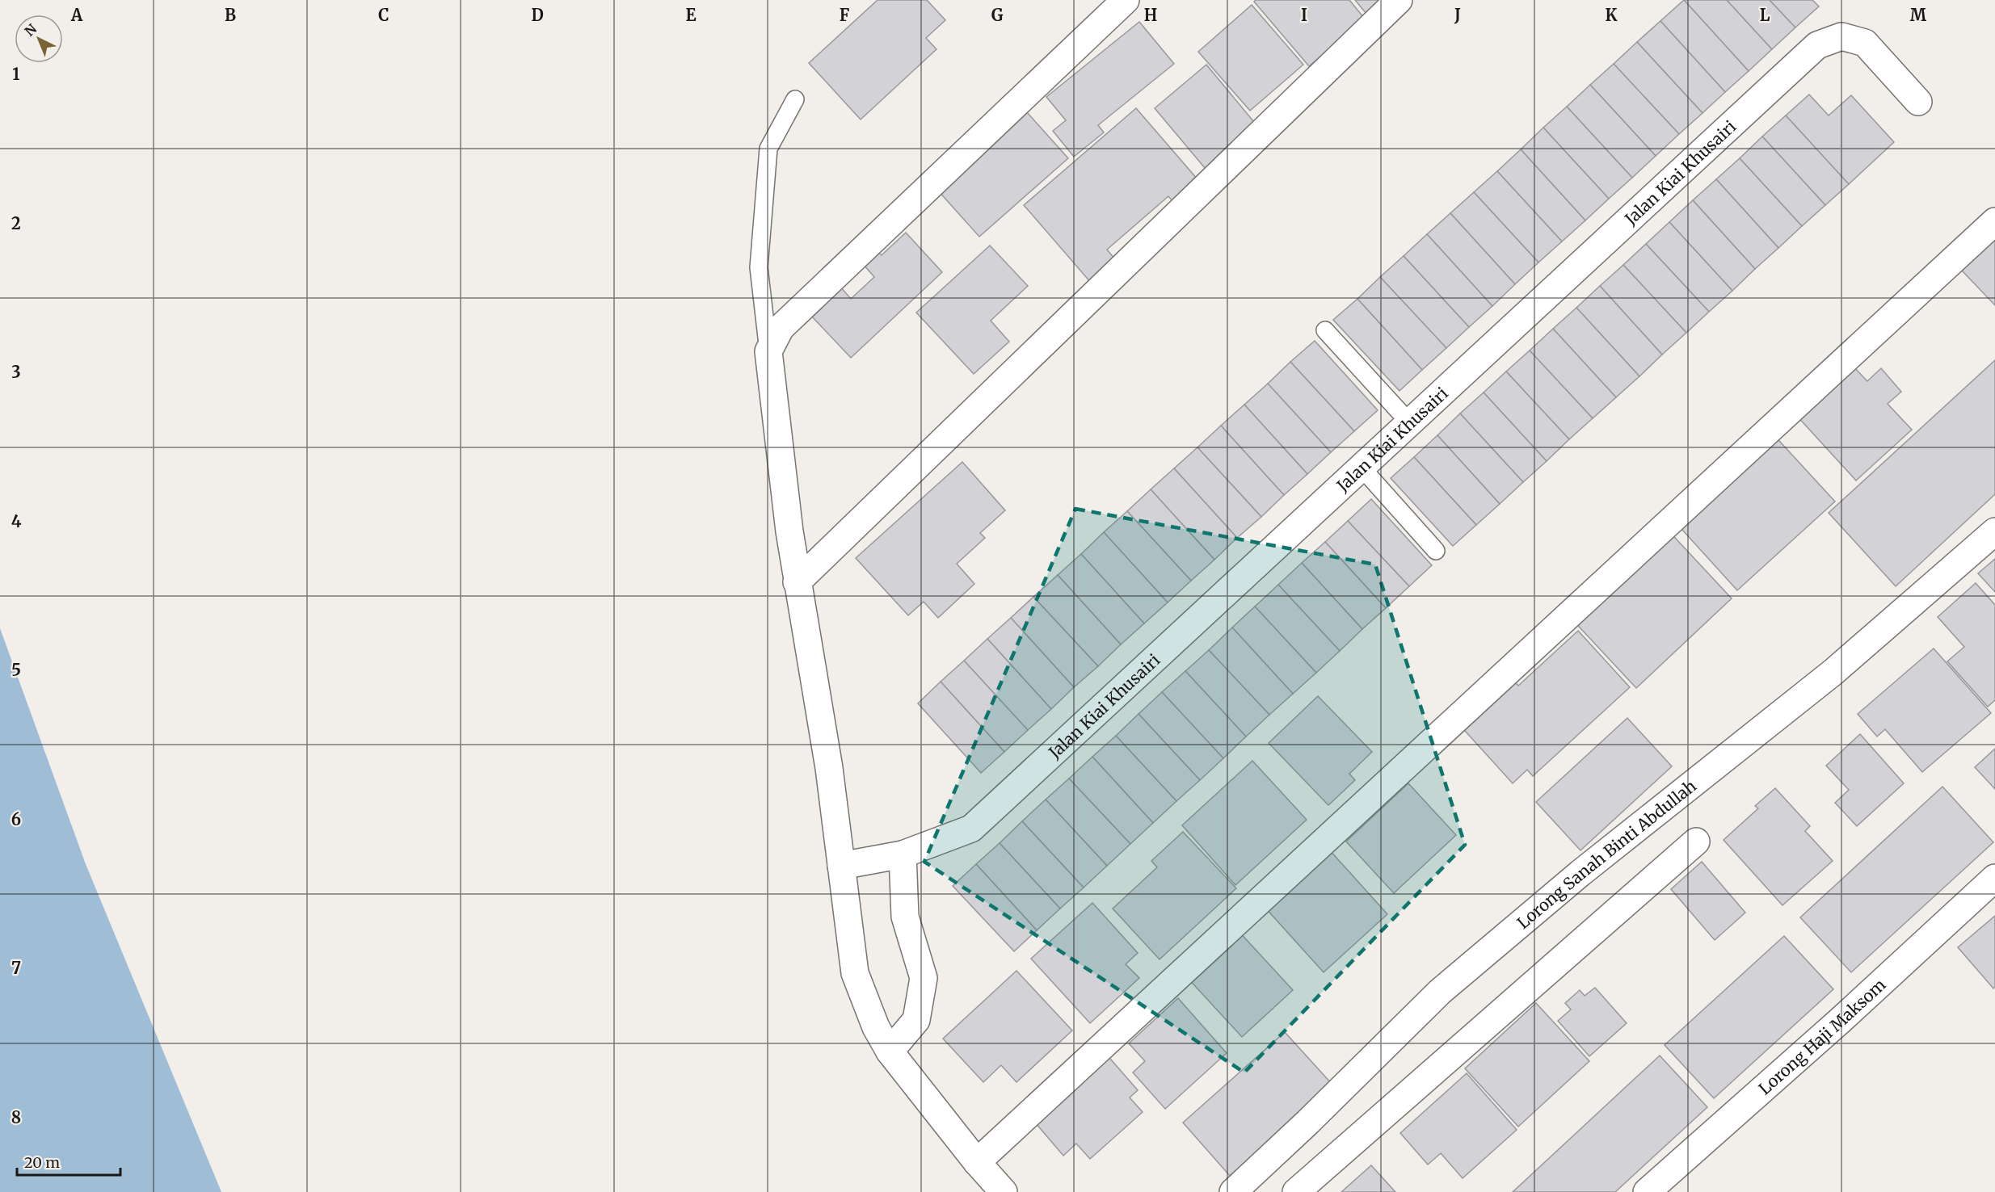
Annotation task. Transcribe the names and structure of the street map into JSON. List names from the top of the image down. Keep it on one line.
{"streets":{"street":["Jalan Kiai Khusairi","Lorong Sanah Binti Abdullah","Lorong Haji Maksom"]},"scale_bar":"20 m","north":"top left","grid":{"columns":["A","B","C","D","E","F","G","H","I","J","K","L","M"],"rows":["1","2","3","4","5","6","7","8"]}}
